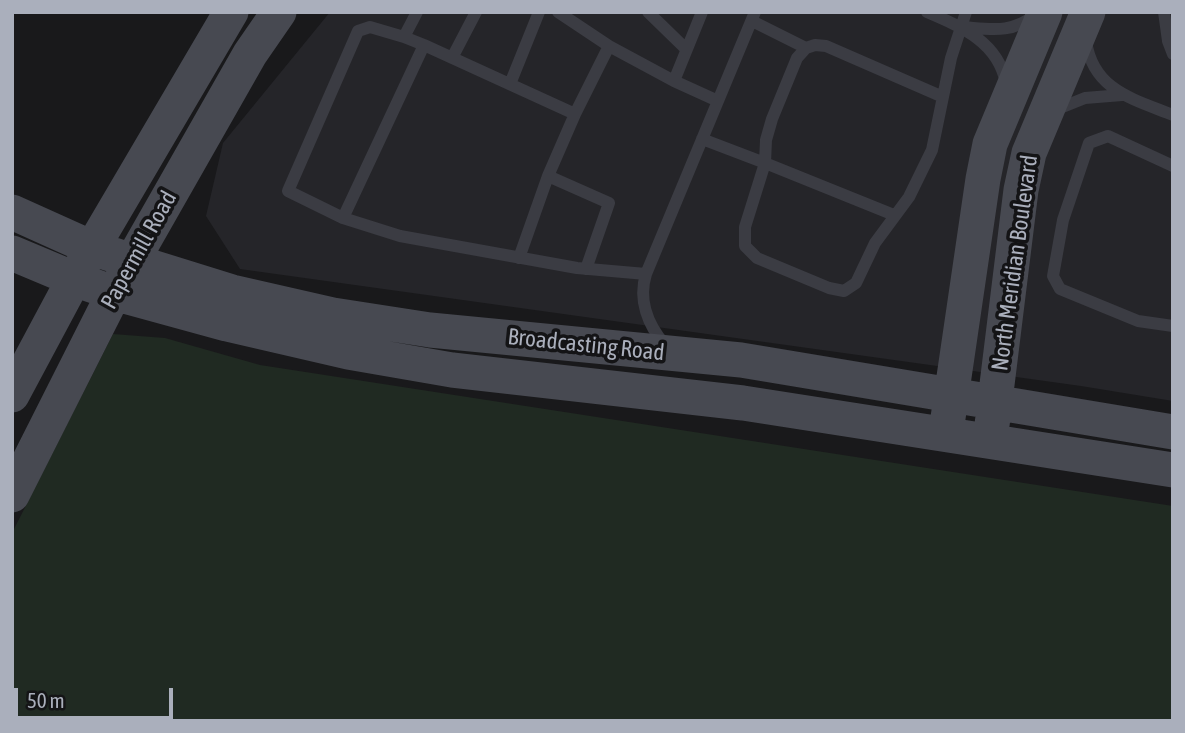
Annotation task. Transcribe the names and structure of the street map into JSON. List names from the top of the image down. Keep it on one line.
{"streets":{"main road":["Papermill Road","North Meridian Boulevard","Broadcasting Road"]},"crossings":[["Papermill Road","Broadcasting Road"],["North Meridian Boulevard","Broadcasting Road"]],"scale_bar":"50 m"}
